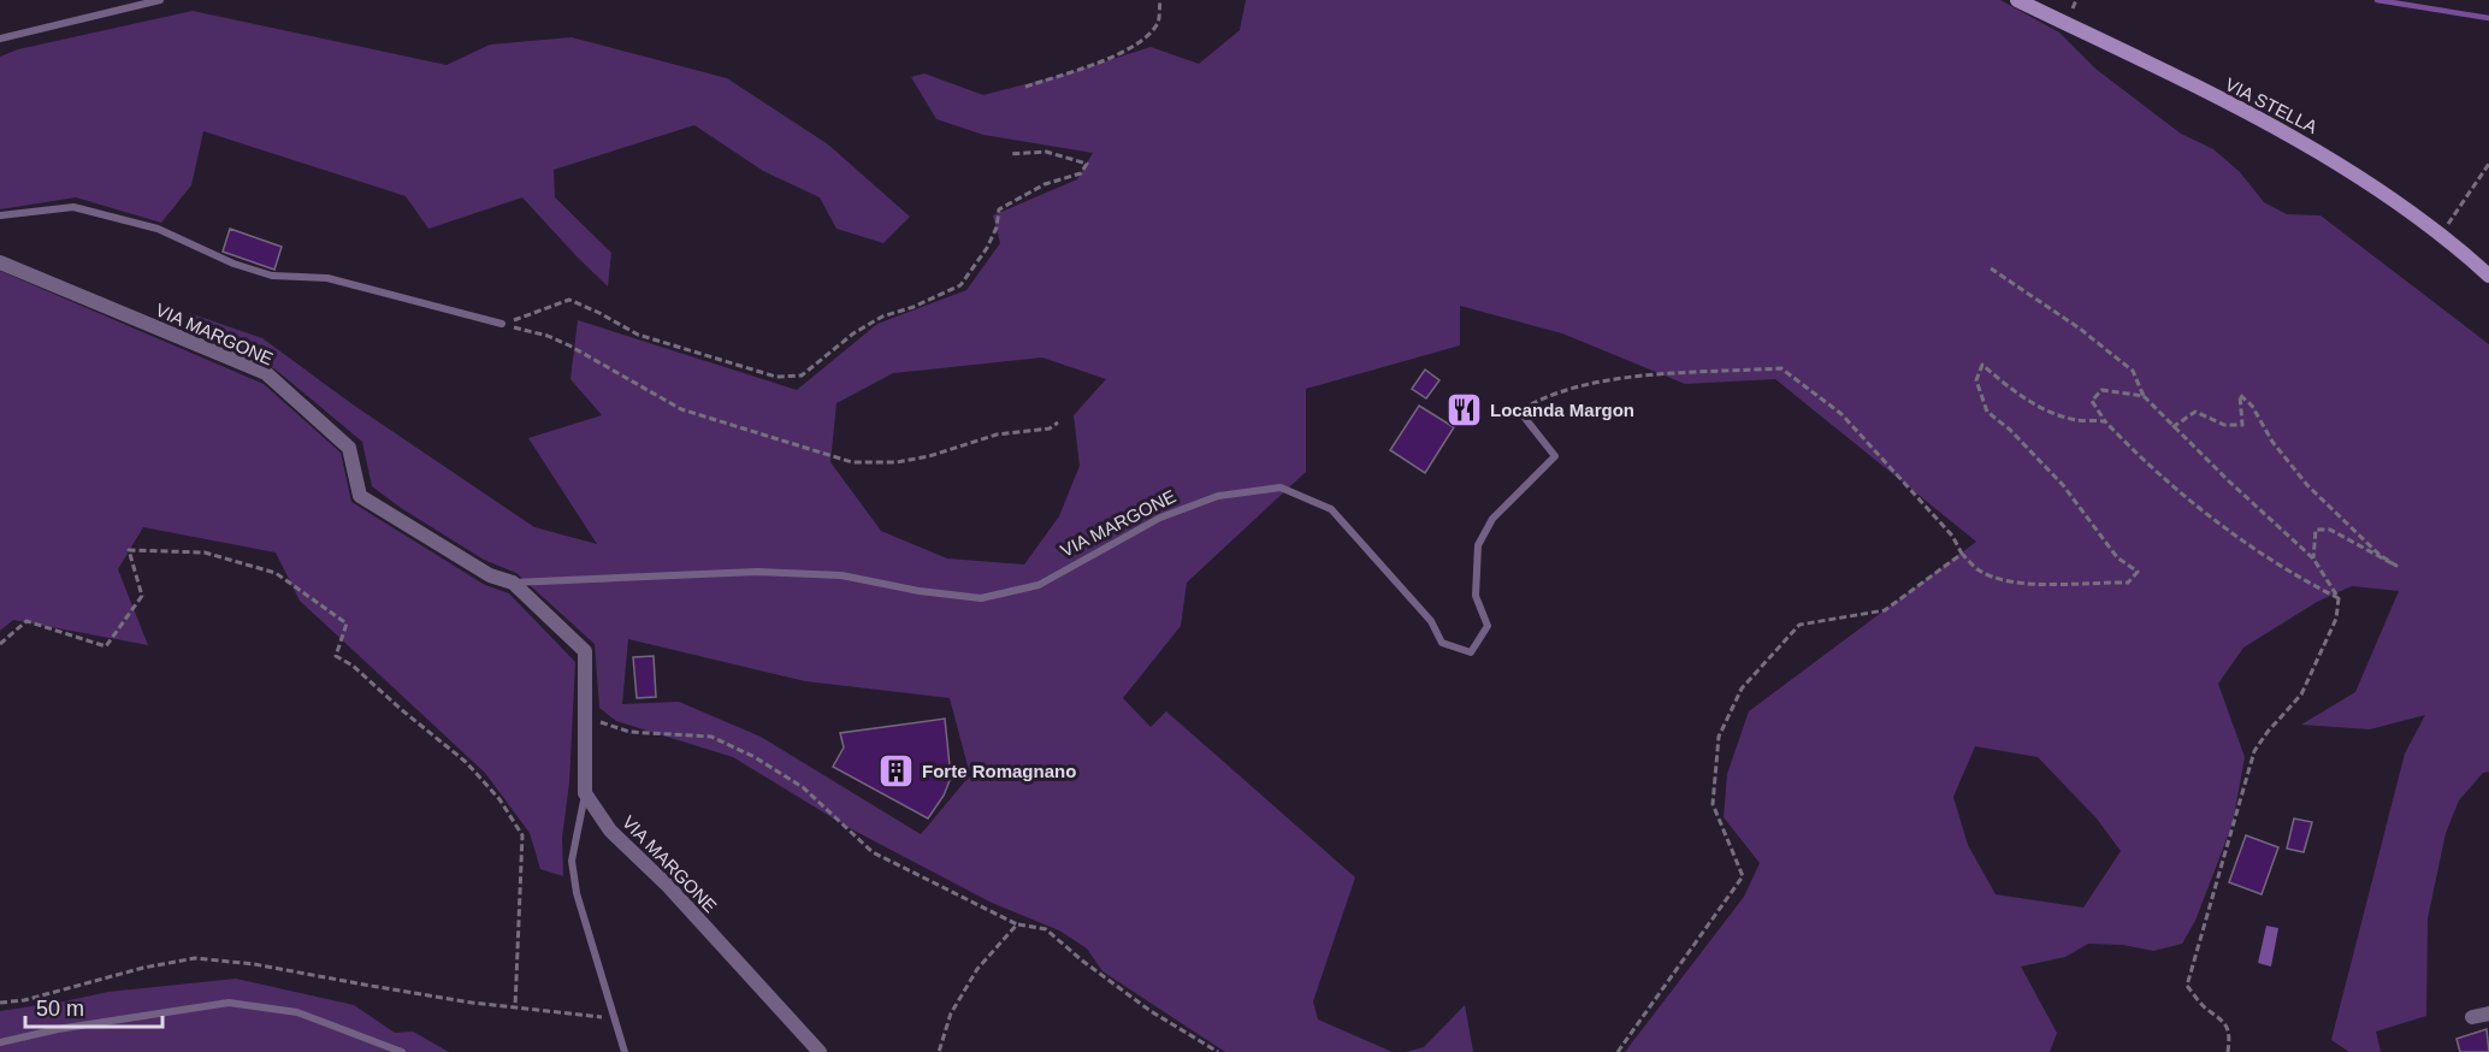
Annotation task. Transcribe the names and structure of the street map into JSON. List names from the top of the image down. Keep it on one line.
{"streets":{"main road":["VIA STELLA"],"street":["VIA MARGONE"]},"places":{"restaurant":["Locanda Margon"],"building":["Forte Romagnano"]},"scale_bar":"50 m"}
